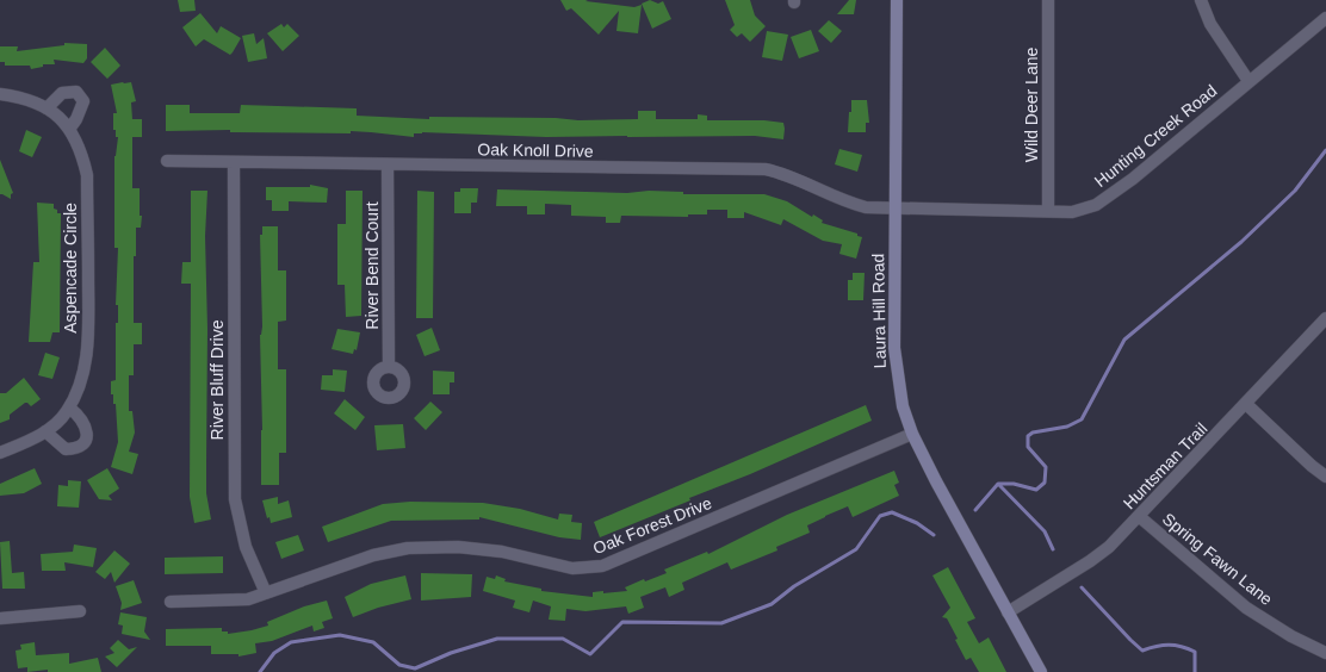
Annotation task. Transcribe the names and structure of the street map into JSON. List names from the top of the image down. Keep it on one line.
{"streets":{"main road":["Laura Hill Road"],"street":["Wild Deer Lane","Hunting Creek Road","Oak Knoll Drive","River Bend Court","Aspencade Circle","River Bluff Drive","Huntsman Trail","Oak Forest Drive","Spring Fawn Lane"]},"crossings":[["Wild Deer Lane","Hunting Creek Road"],["Hunting Creek Road","Oak Knoll Drive"],["Hunting Creek Road","Laura Hill Road"],["Oak Knoll Drive","River Bend Court"],["Oak Knoll Drive","Laura Hill Road"],["Oak Knoll Drive","River Bluff Drive"],["Laura Hill Road","Huntsman Trail"],["Laura Hill Road","Oak Forest Drive"],["River Bluff Drive","Oak Forest Drive"],["Huntsman Trail","Spring Fawn Lane"]]}
